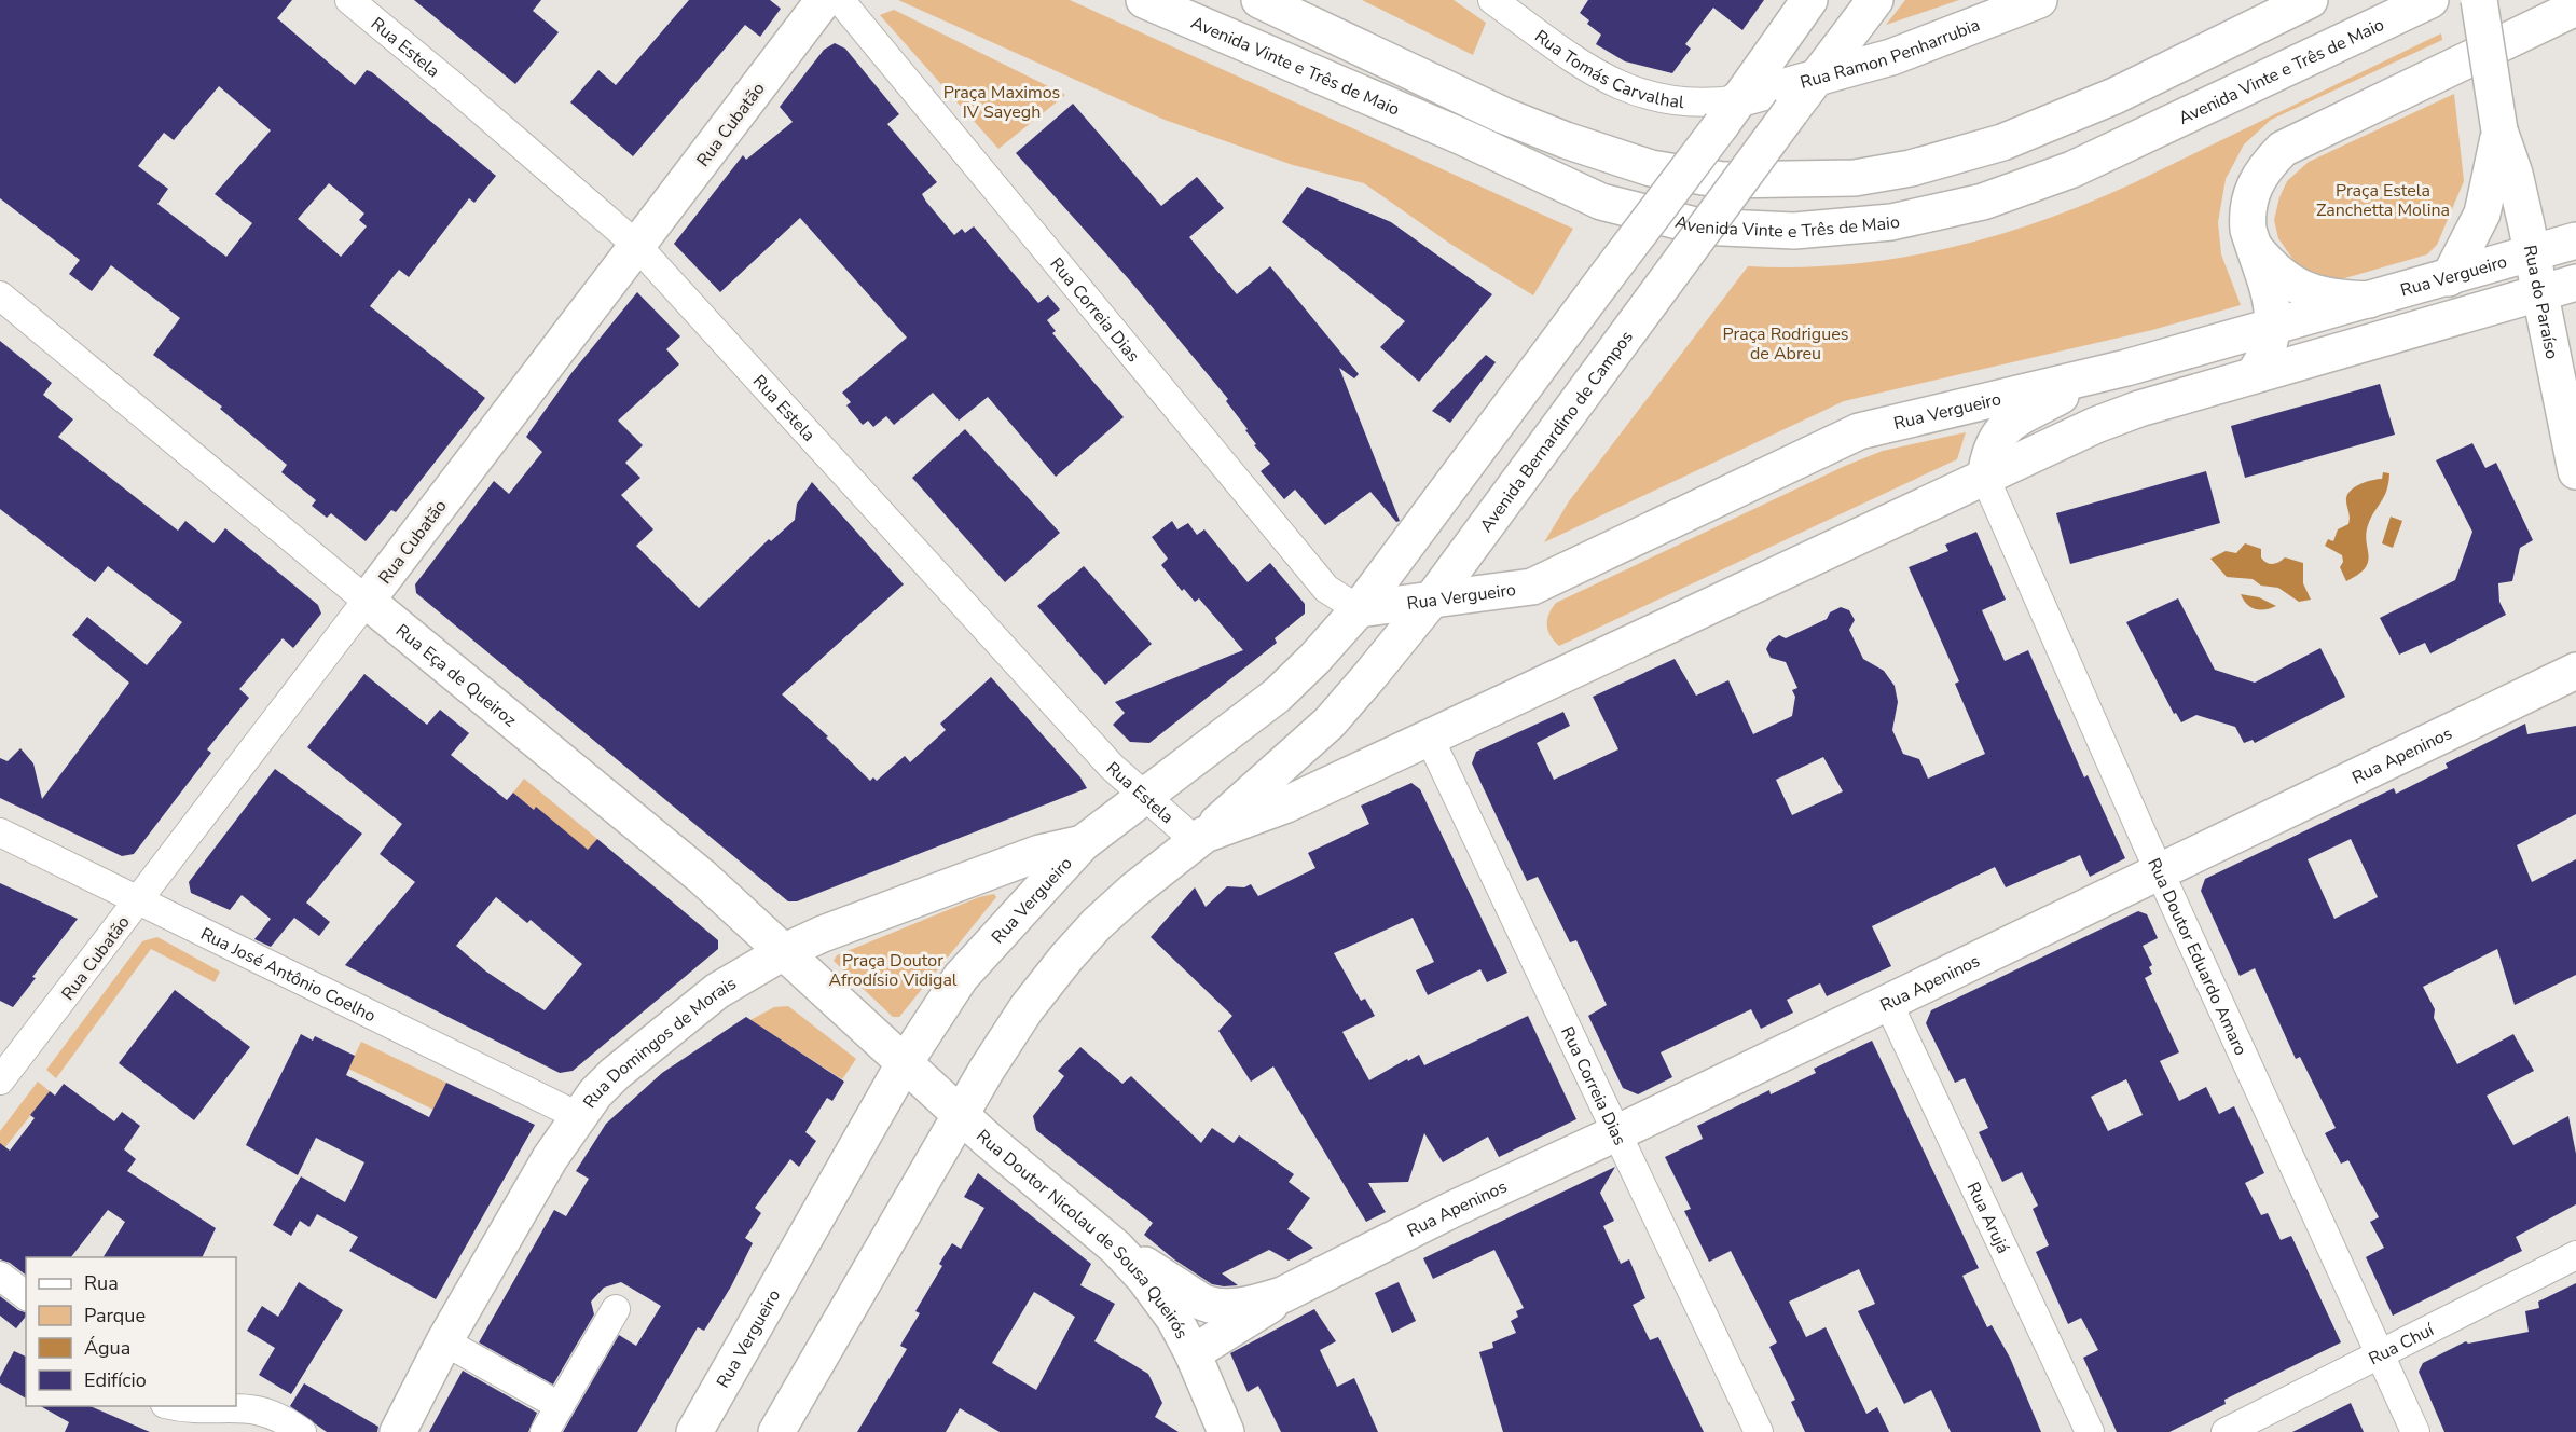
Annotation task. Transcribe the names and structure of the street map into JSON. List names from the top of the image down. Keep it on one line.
{"streets":{"main road":["Rua Ramon Penharrubia","Avenida Vinte e Três de Maio","Rua Cubatão","Rua Vergueiro","Rua do Paraíso","Avenida Bernardino de Campos","Rua Eça de Queiroz","Rua Apeninos","Rua Domingos de Morais","Rua Doutor Nicolau de Sousa Queirós"],"street":["Rua Estela","Rua Tomás Carvalhal","Rua Correia Dias","Rua Doutor Eduardo Amaro","Rua José Antônio Coelho","Rua Arujá","Rua Chuí"]},"crossings":[["Rua Estela","Rua Cubatão"],["Rua Estela","Rua Vergueiro"],["Rua Estela","Avenida Bernardino de Campos"],["Rua Ramon Penharrubia","Rua Tomás Carvalhal"],["Rua Ramon Penharrubia","Avenida Bernardino de Campos"],["Rua Cubatão","Rua Eça de Queiroz"],["Rua Cubatão","Rua José Antônio Coelho"],["Rua Vergueiro","Rua do Paraíso"],["Rua Vergueiro","Rua Correia Dias"],["Rua Vergueiro","Avenida Bernardino de Campos"],["Rua Vergueiro","Rua Eça de Queiroz"],["Rua Vergueiro","Rua Domingos de Morais"],["Rua Vergueiro","Rua Doutor Nicolau de Sousa Queirós"],["Rua Correia Dias","Rua Apeninos"],["Rua Eça de Queiroz","Rua Domingos de Morais"],["Rua Eça de Queiroz","Rua Doutor Nicolau de Sousa Queirós"],["Rua Apeninos","Rua Doutor Eduardo Amaro"],["Rua Apeninos","Rua Arujá"],["Rua Apeninos","Rua Doutor Nicolau de Sousa Queirós"],["Rua Doutor Eduardo Amaro","Rua Chuí"],["Rua José Antônio Coelho","Rua Domingos de Morais"]],"parks":["Praça Maximos IV Sayegh","Praça Estela Zanchetta Molina","Praça Rodrigues de Abreu","Praça Doutor Afrodísio Vidigal"],"legend":["Rua","Parque","Água","Edifício"]}
